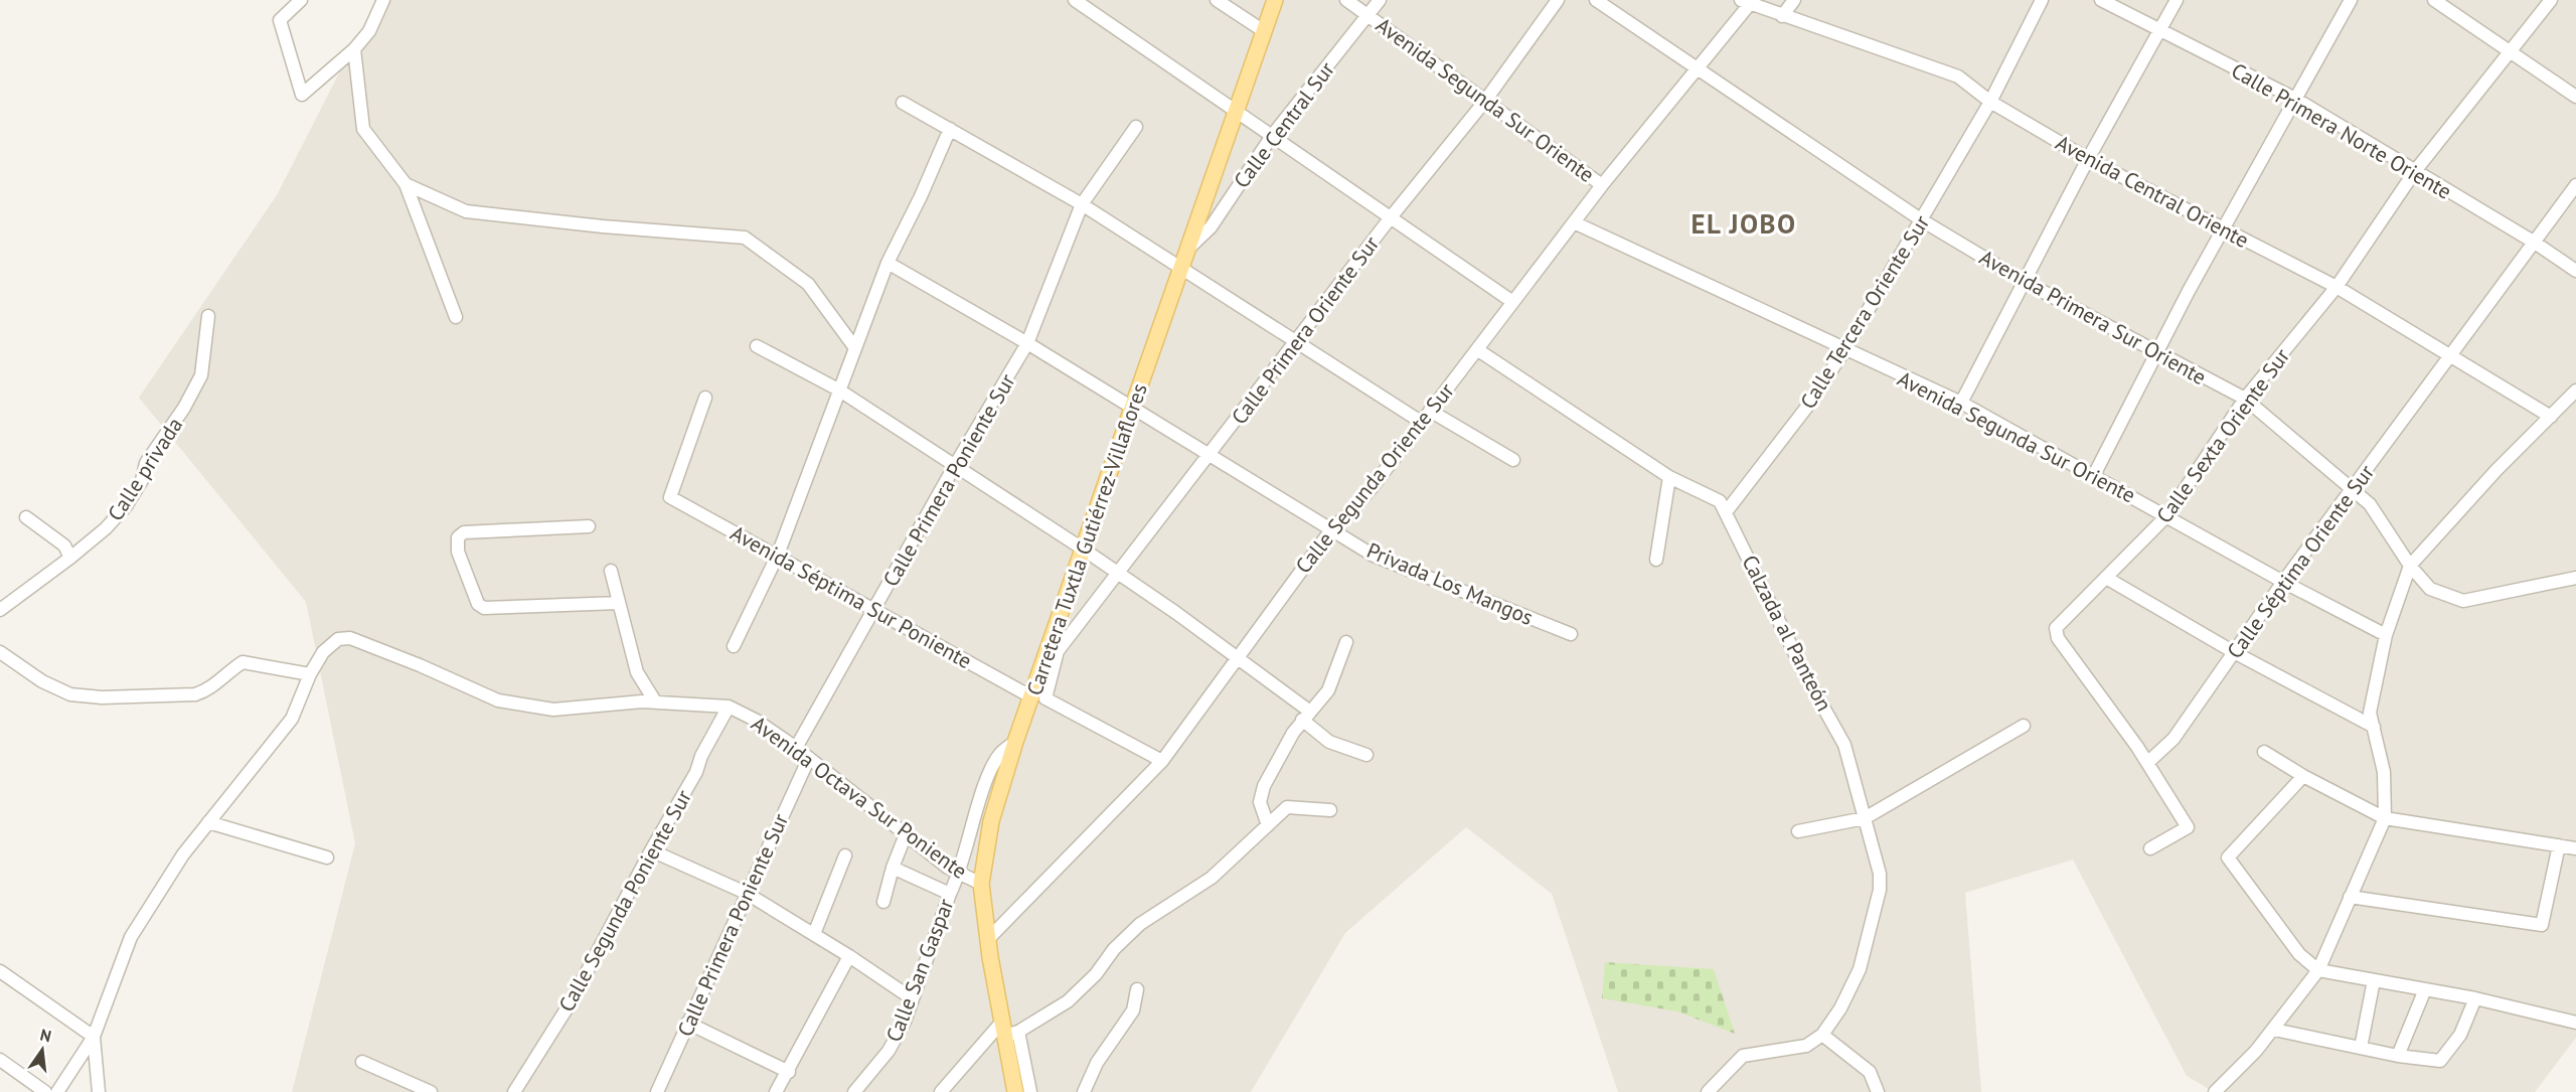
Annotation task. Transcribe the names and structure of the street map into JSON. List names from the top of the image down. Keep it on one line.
{"streets":{"main road":["Carretera Tuxtla Gutiérrez-Villaflores"],"street":["Avenida Segunda Sur Oriente","Calle Central Sur","Calle Primera Norte Oriente","Avenida Central Oriente","Calle Tercera Oriente Sur","Avenida Primera Sur Oriente","Calle Primera Oriente Sur","Calle Sexta Oriente Sur","Calle privada","Calle Segunda Oriente Sur","Calle Primera Poniente Sur","Calle Séptima Oriente Sur","Privada Los Mangos","Avenida Séptima Sur Poniente","Calzada al Panteón","Avenida Octava Sur Poniente","Calle Segunda Poniente Sur","Calle San Gaspar"]},"crossings":[["Avenida Segunda Sur Oriente","Calle Central Sur"],["Avenida Segunda Sur Oriente","Calle Tercera Oriente Sur"],["Avenida Segunda Sur Oriente","Calle Primera Oriente Sur"],["Avenida Segunda Sur Oriente","Calle Sexta Oriente Sur"],["Avenida Segunda Sur Oriente","Calle Segunda Oriente Sur"],["Avenida Segunda Sur Oriente","Calle Séptima Oriente Sur"],["Calle Central Sur","Carretera Tuxtla Gutiérrez-Villaflores"],["Calle Primera Norte Oriente","Calle Sexta Oriente Sur"],["Calle Primera Norte Oriente","Calle Séptima Oriente Sur"],["Avenida Central Oriente","Calle Tercera Oriente Sur"],["Avenida Central Oriente","Calle Sexta Oriente Sur"],["Avenida Central Oriente","Calle Segunda Oriente Sur"],["Avenida Central Oriente","Calle Séptima Oriente Sur"],["Calle Tercera Oriente Sur","Avenida Primera Sur Oriente"],["Calle Tercera Oriente Sur","Calzada al Panteón"],["Avenida Primera Sur Oriente","Calle Sexta Oriente Sur"],["Avenida Primera Sur Oriente","Calle Segunda Oriente Sur"],["Avenida Primera Sur Oriente","Calle Séptima Oriente Sur"],["Calle Primera Oriente Sur","Carretera Tuxtla Gutiérrez-Villaflores"],["Calle Primera Oriente Sur","Privada Los Mangos"],["Calle Sexta Oriente Sur","Calle Séptima Oriente Sur"],["Calle Segunda Oriente Sur","Carretera Tuxtla Gutiérrez-Villaflores"],["Calle Segunda Oriente Sur","Privada Los Mangos"],["Calle Segunda Oriente Sur","Avenida Séptima Sur Poniente"],["Calle Segunda Oriente Sur","Calzada al Panteón"],["Calle Primera Poniente Sur","Privada Los Mangos"],["Calle Primera Poniente Sur","Avenida Séptima Sur Poniente"],["Calle Primera Poniente Sur","Avenida Octava Sur Poniente"],["Carretera Tuxtla Gutiérrez-Villaflores","Privada Los Mangos"],["Carretera Tuxtla Gutiérrez-Villaflores","Avenida Séptima Sur Poniente"],["Carretera Tuxtla Gutiérrez-Villaflores","Avenida Octava Sur Poniente"],["Carretera Tuxtla Gutiérrez-Villaflores","Calle San Gaspar"],["Avenida Octava Sur Poniente","Calle Segunda Poniente Sur"],["Avenida Octava Sur Poniente","Calle San Gaspar"]],"districts":["EL JOBO"],"north":"top"}
